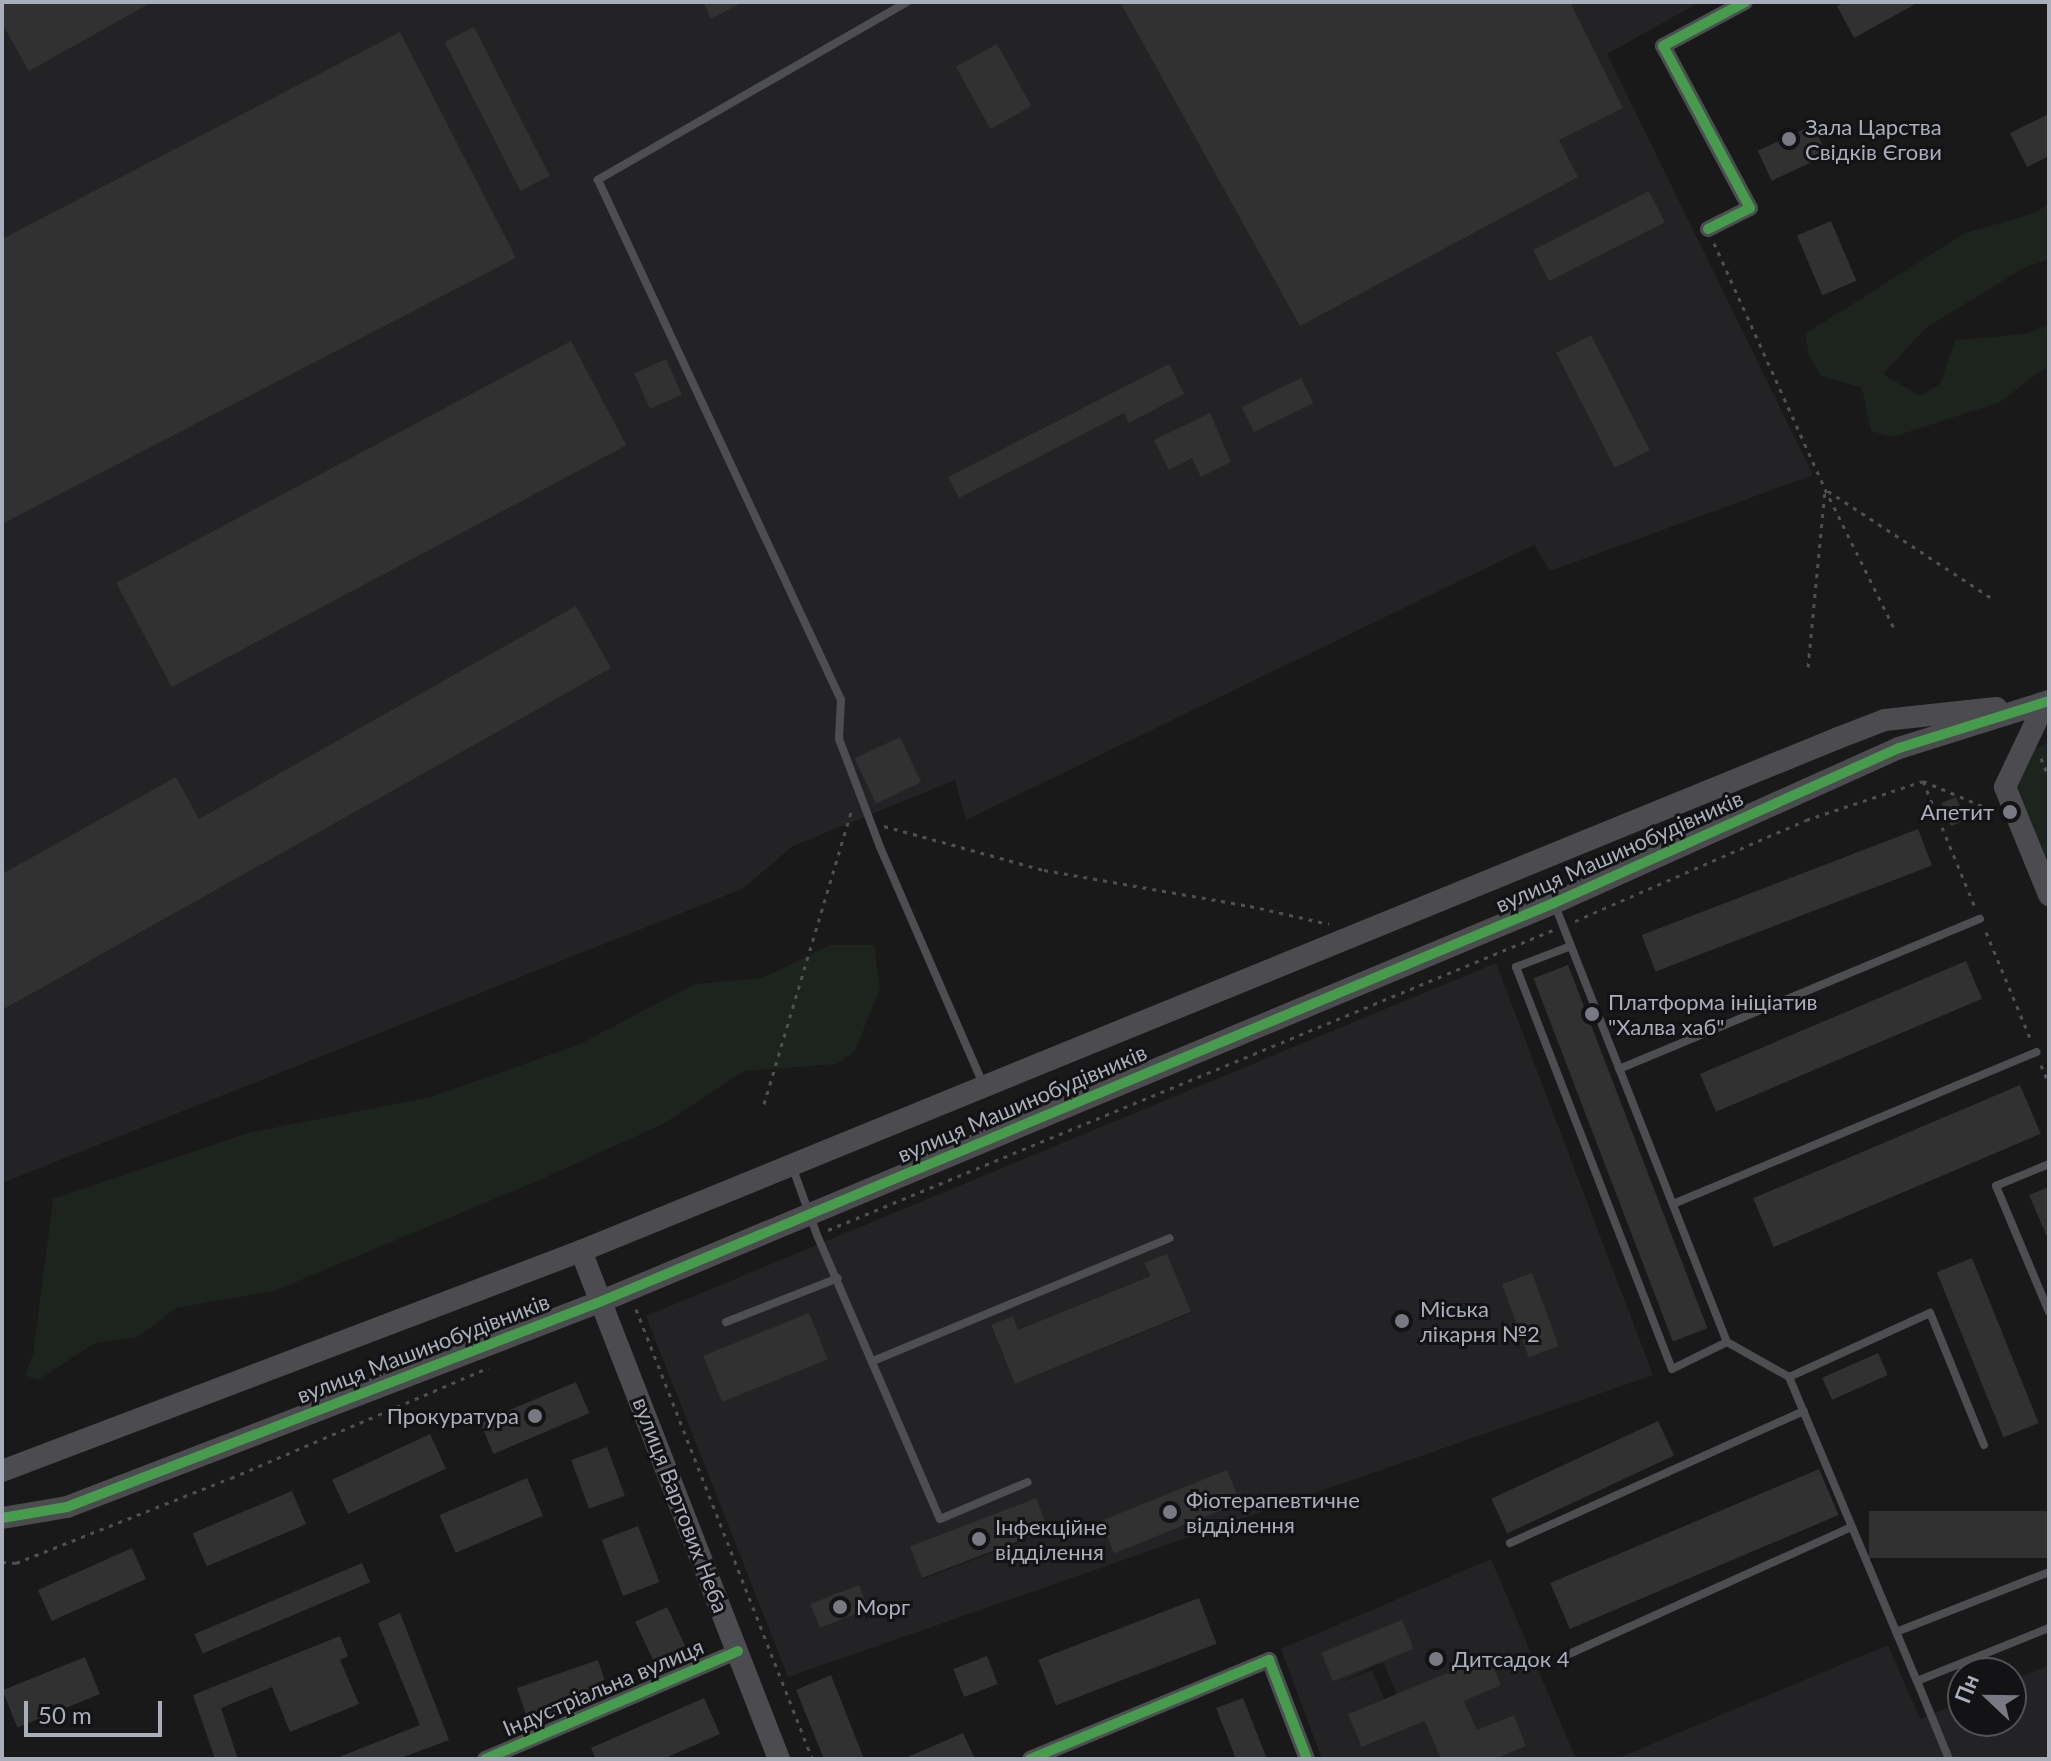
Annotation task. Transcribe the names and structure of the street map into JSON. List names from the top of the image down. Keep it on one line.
{"streets":{"street":["вулиця Машинобудівників","вулиця Вартових Неба","Індустріальна вулиця"]},"crossings":[["вулиця Машинобудівників","вулиця Вартових Неба"],["вулиця Вартових Неба","Індустріальна вулиця"]],"places":["Зала Царства Свідків Єгови","Апетит","Платформа ініціатив \"Халва хаб\"","Міська лікарня №2","Прокуратура","Фіотерапевтичне відділення","Інфекційне відділення","Морг","Дитсадок 4"],"scale_bar":"50 m","north":"left"}
